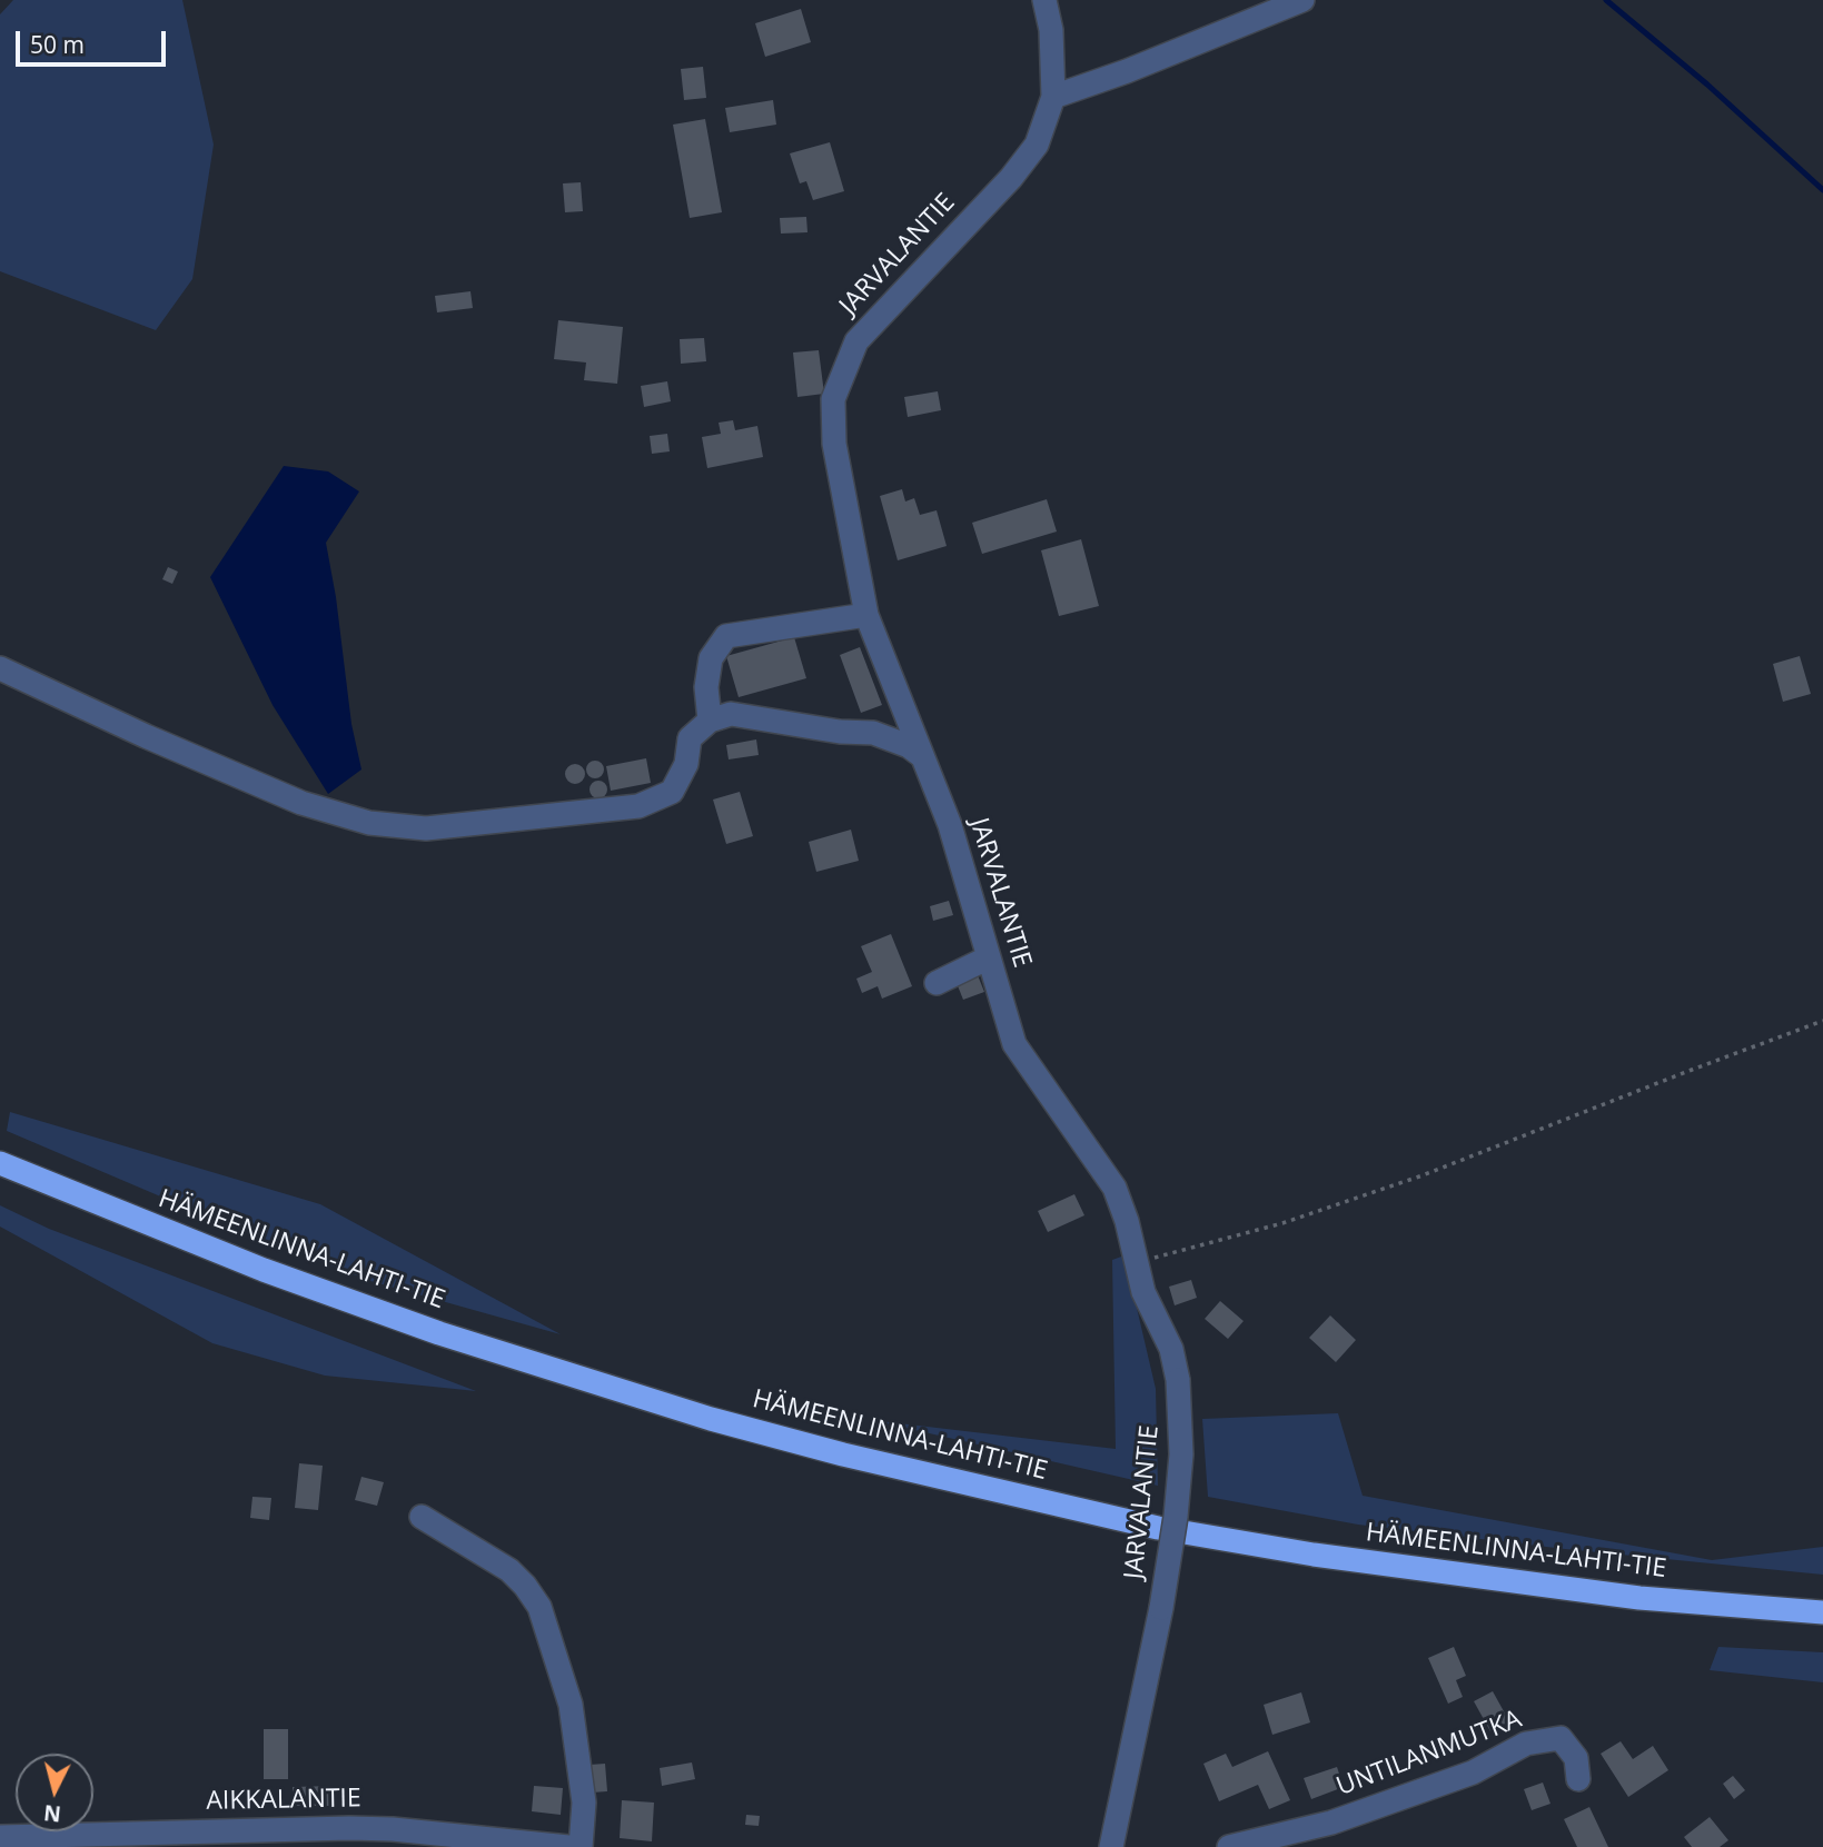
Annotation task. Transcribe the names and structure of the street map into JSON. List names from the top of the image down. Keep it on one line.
{"streets":{"highway":["HÄMEENLINNA-LAHTI-TIE"],"street":["JARVALANTIE","UNTILANMUTKA","AIKKALANTIE"]},"scale_bar":"50 m","north":"bottom"}
